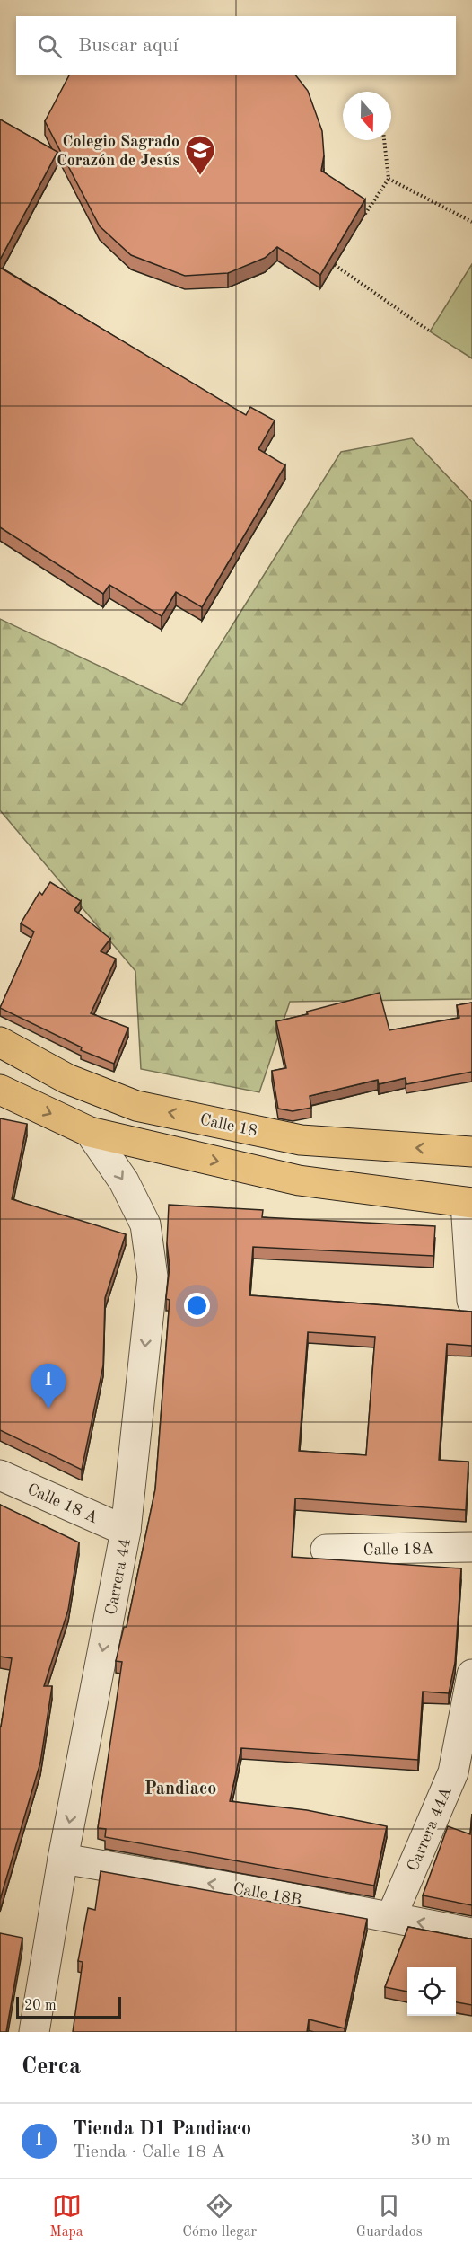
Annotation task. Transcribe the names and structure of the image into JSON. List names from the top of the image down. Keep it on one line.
{"streets":{"main road":["Calle 18"],"street":["Calle 18 A","Calle 18A","Carrera 44","Carrera 44A","Calle 18B"]},"crossings":[["Calle 18 A","Carrera 44"],["Carrera 44","Calle 18B"],["Carrera 44A","Calle 18B"]],"one_way":["Carrera 44","Calle 18B"],"districts":["Pandiaco"],"places":{"school or university":["Colegio Sagrado Corazón de Jesús"]},"scale_bar":"20 m","north":"bottom","page":{"search":"Buscar aquí","pins":"1","scale":"20 m","heading":"Cerca","list":[{"mark":"1","name":"Tienda D1 Pandiaco","note":"Tienda · Calle 18 A","value":"30 m"}],"nav":["Mapa","Cómo llegar","Guardados"]}}
